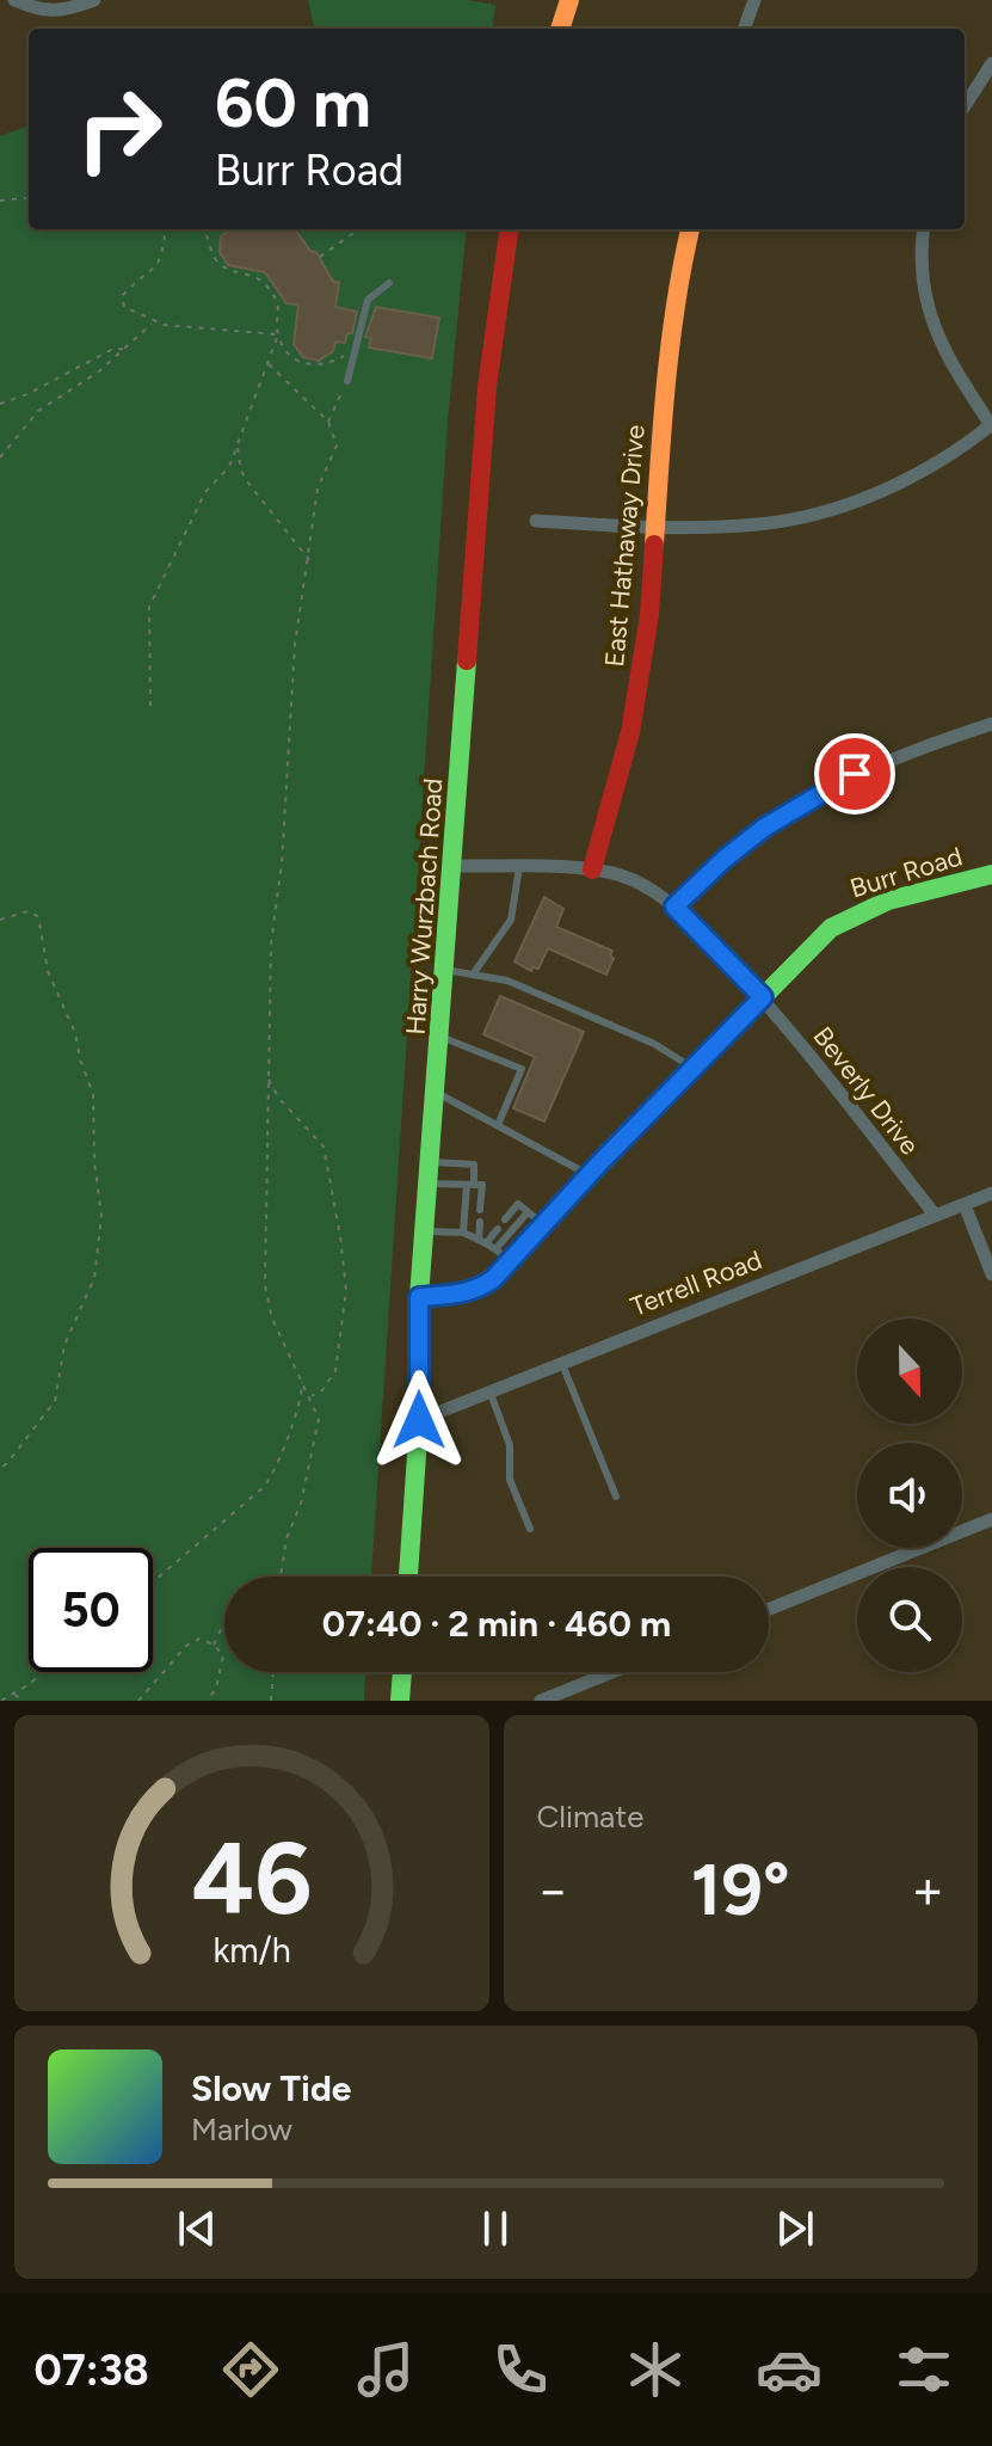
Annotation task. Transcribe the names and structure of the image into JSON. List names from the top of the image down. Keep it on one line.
{"streets":{"main road":["East Hathaway Drive","Burr Road","Harry Wurzbach Road"],"street":["Beverly Drive","Terrell Road"]},"crossings":[["East Hathaway Drive","Beverly Drive"],["Burr Road","Harry Wurzbach Road"],["Burr Road","Beverly Drive"],["Harry Wurzbach Road","Beverly Drive"],["Harry Wurzbach Road","Terrell Road"],["Beverly Drive","Terrell Road"]],"north":"bottom","page":{"turn":["60 m","Burr Road"],"limit":"50","trip":"07:40 · 2 min · 460 m","tile":"Climate","heat":["−","19°","+"],"song":["Slow Tide","Marlow"],"tabs":"07:38","gauge":["46","km/h"]}}
